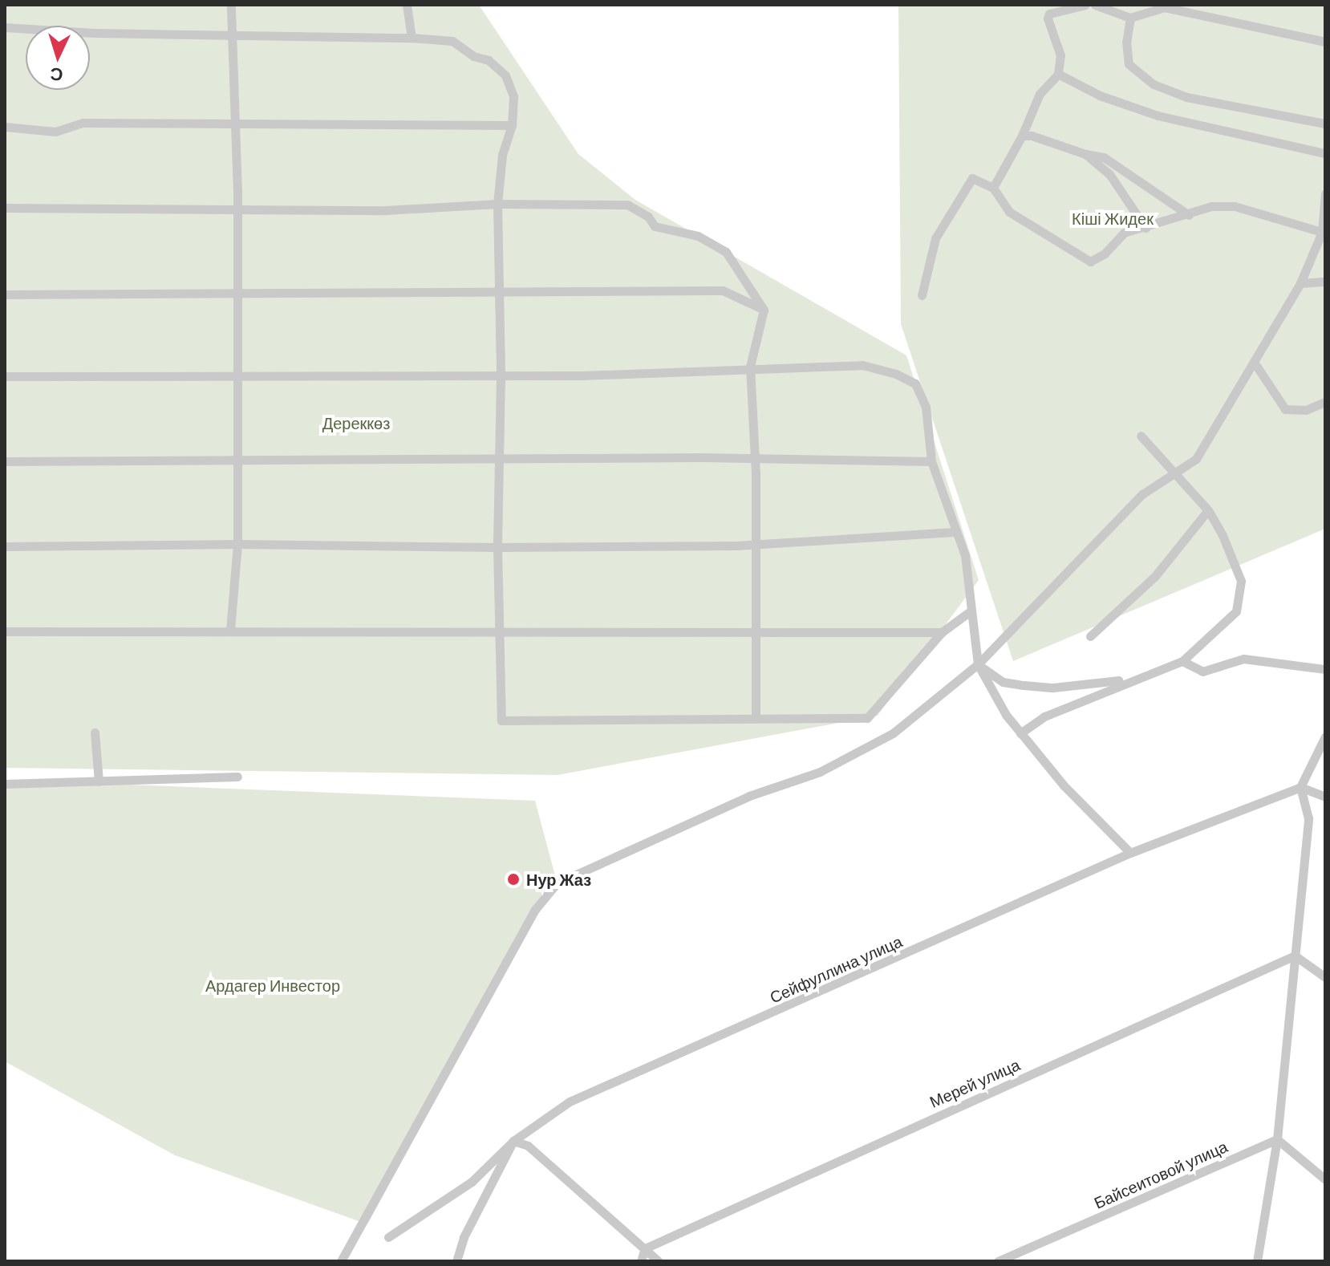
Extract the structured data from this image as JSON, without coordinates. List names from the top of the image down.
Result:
{
  "streets": {
    "street": ["Сейфуллина улица", "Мерей улица", "Байсеитовой улица"]
  },
  "parks": ["Кіші Жидек", "Дереккөз", "Ардагер Инвестор"],
  "places": ["Нур Жаз"],
  "north": "bottom"
}
